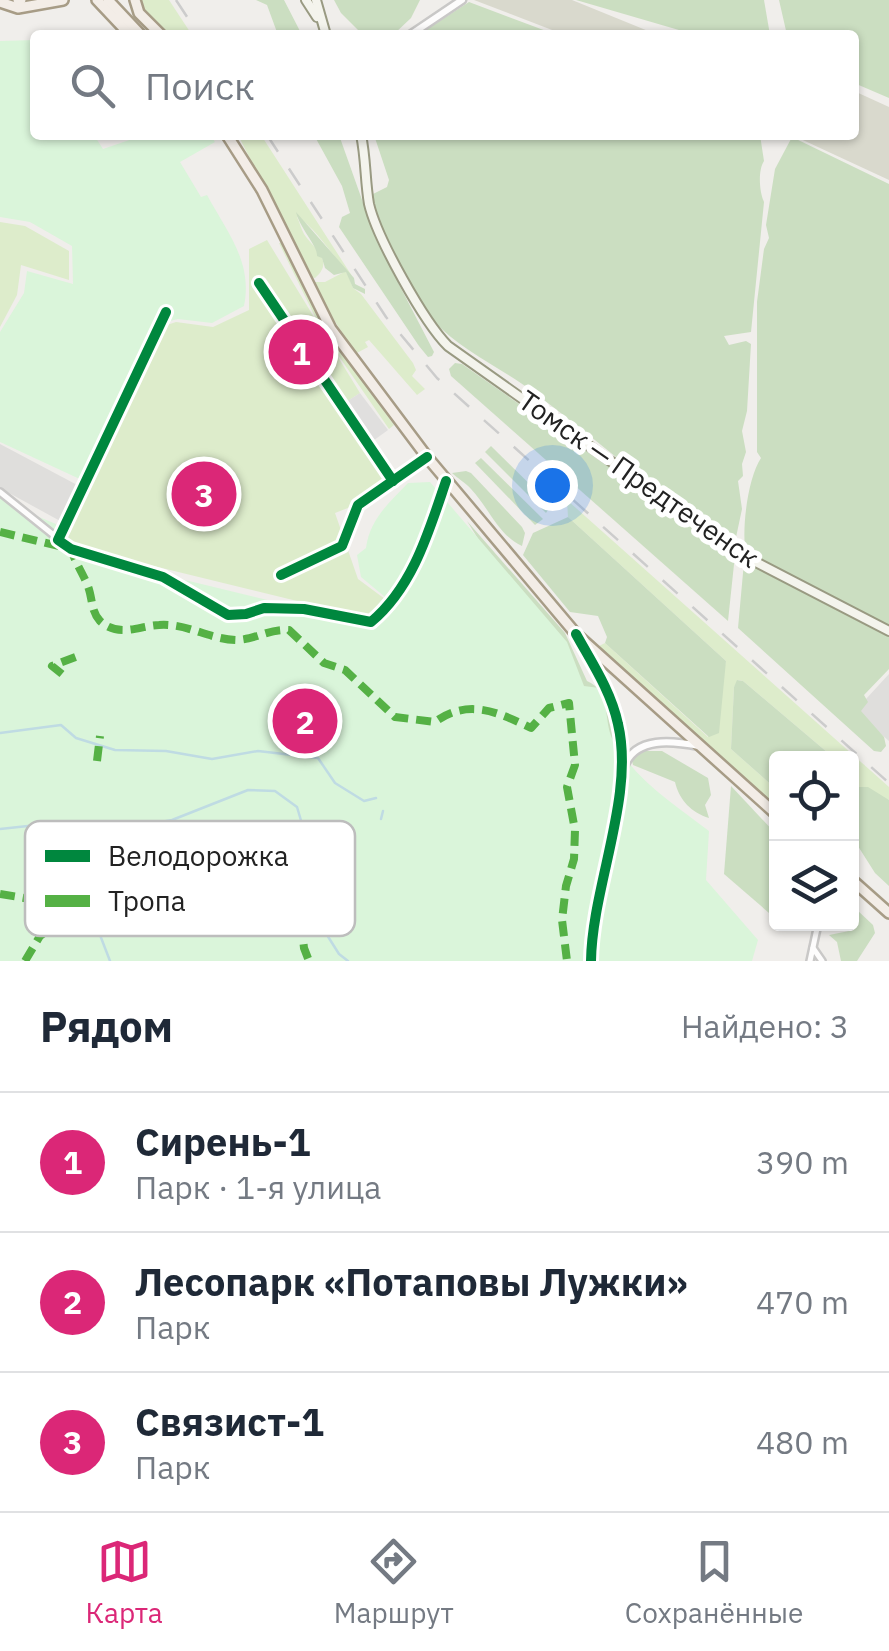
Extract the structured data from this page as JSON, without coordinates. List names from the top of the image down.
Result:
{
  "streets": {
    "main road": ["Томск — Предтеченск"]
  },
  "legend": ["Велодорожка", "Тропа"],
  "page": {
    "search": "Поиск",
    "pins": ["1", "3", "2"],
    "heading": ["Рядом", "Найдено: 3"],
    "list": [
      {
        "mark": "1",
        "name": "Сирень-1",
        "note": "Парк · 1-я улица",
        "value": "390 m"
      },
      {
        "mark": "2",
        "name": "Лесопарк «Потаповы Лужки»",
        "note": "Парк",
        "value": "470 m"
      },
      {
        "mark": "3",
        "name": "Связист-1",
        "note": "Парк",
        "value": "480 m"
      }
    ],
    "nav": ["Карта", "Маршрут", "Сохранённые"]
  }
}
